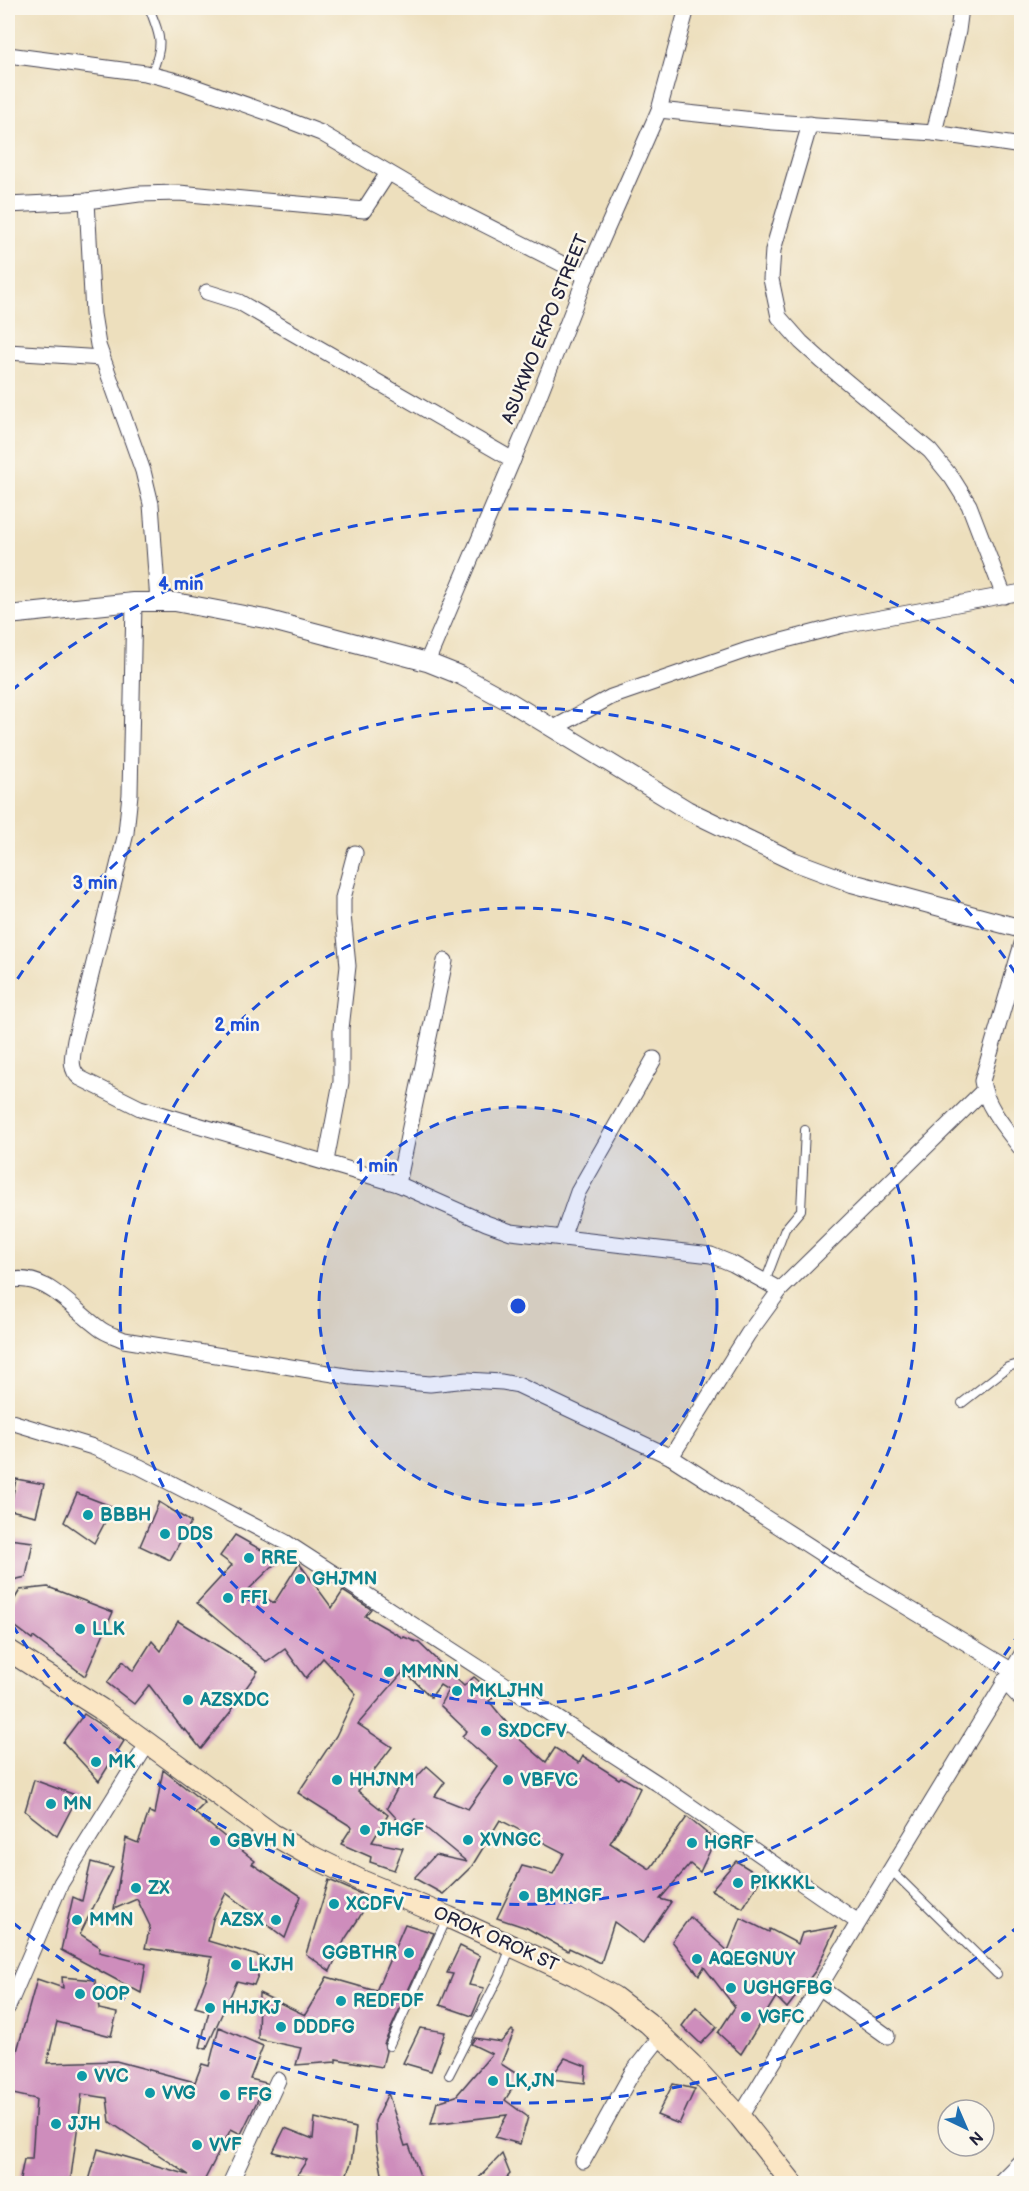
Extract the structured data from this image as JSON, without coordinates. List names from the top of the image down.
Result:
{
  "streets": {
    "main road": ["OROK OROK ST"],
    "street": ["ASUKWO EKPO STREET"]
  },
  "places": [
    "BBBH",
    "DDS",
    "RRE",
    "GHJMN",
    "FFI",
    "LLK",
    "MMNN",
    "MKLJHN",
    "AZSXDC",
    "SXDCFV",
    "MK",
    "HHJNM",
    "VBFVC",
    "MN",
    "JHGF",
    "XVNGC",
    "GBVH N",
    "HGRF",
    "PIKKKL",
    "ZX",
    "BMNGF",
    "XCDFV",
    "MMN",
    "AZSX",
    "GGBTHR",
    "AQEGNUY",
    "LKJH",
    "UGHGFBG",
    "OOP",
    "REDFDF",
    "HHJKJ",
    "VGFC",
    "DDDFG",
    "VVC",
    "LK,JN",
    "VVG",
    "FFG",
    "JJH",
    "VVF"
  ],
  "north": "bottom right",
  "rings": [
    "4 min",
    "3 min",
    "2 min",
    "1 min"
  ]
}
